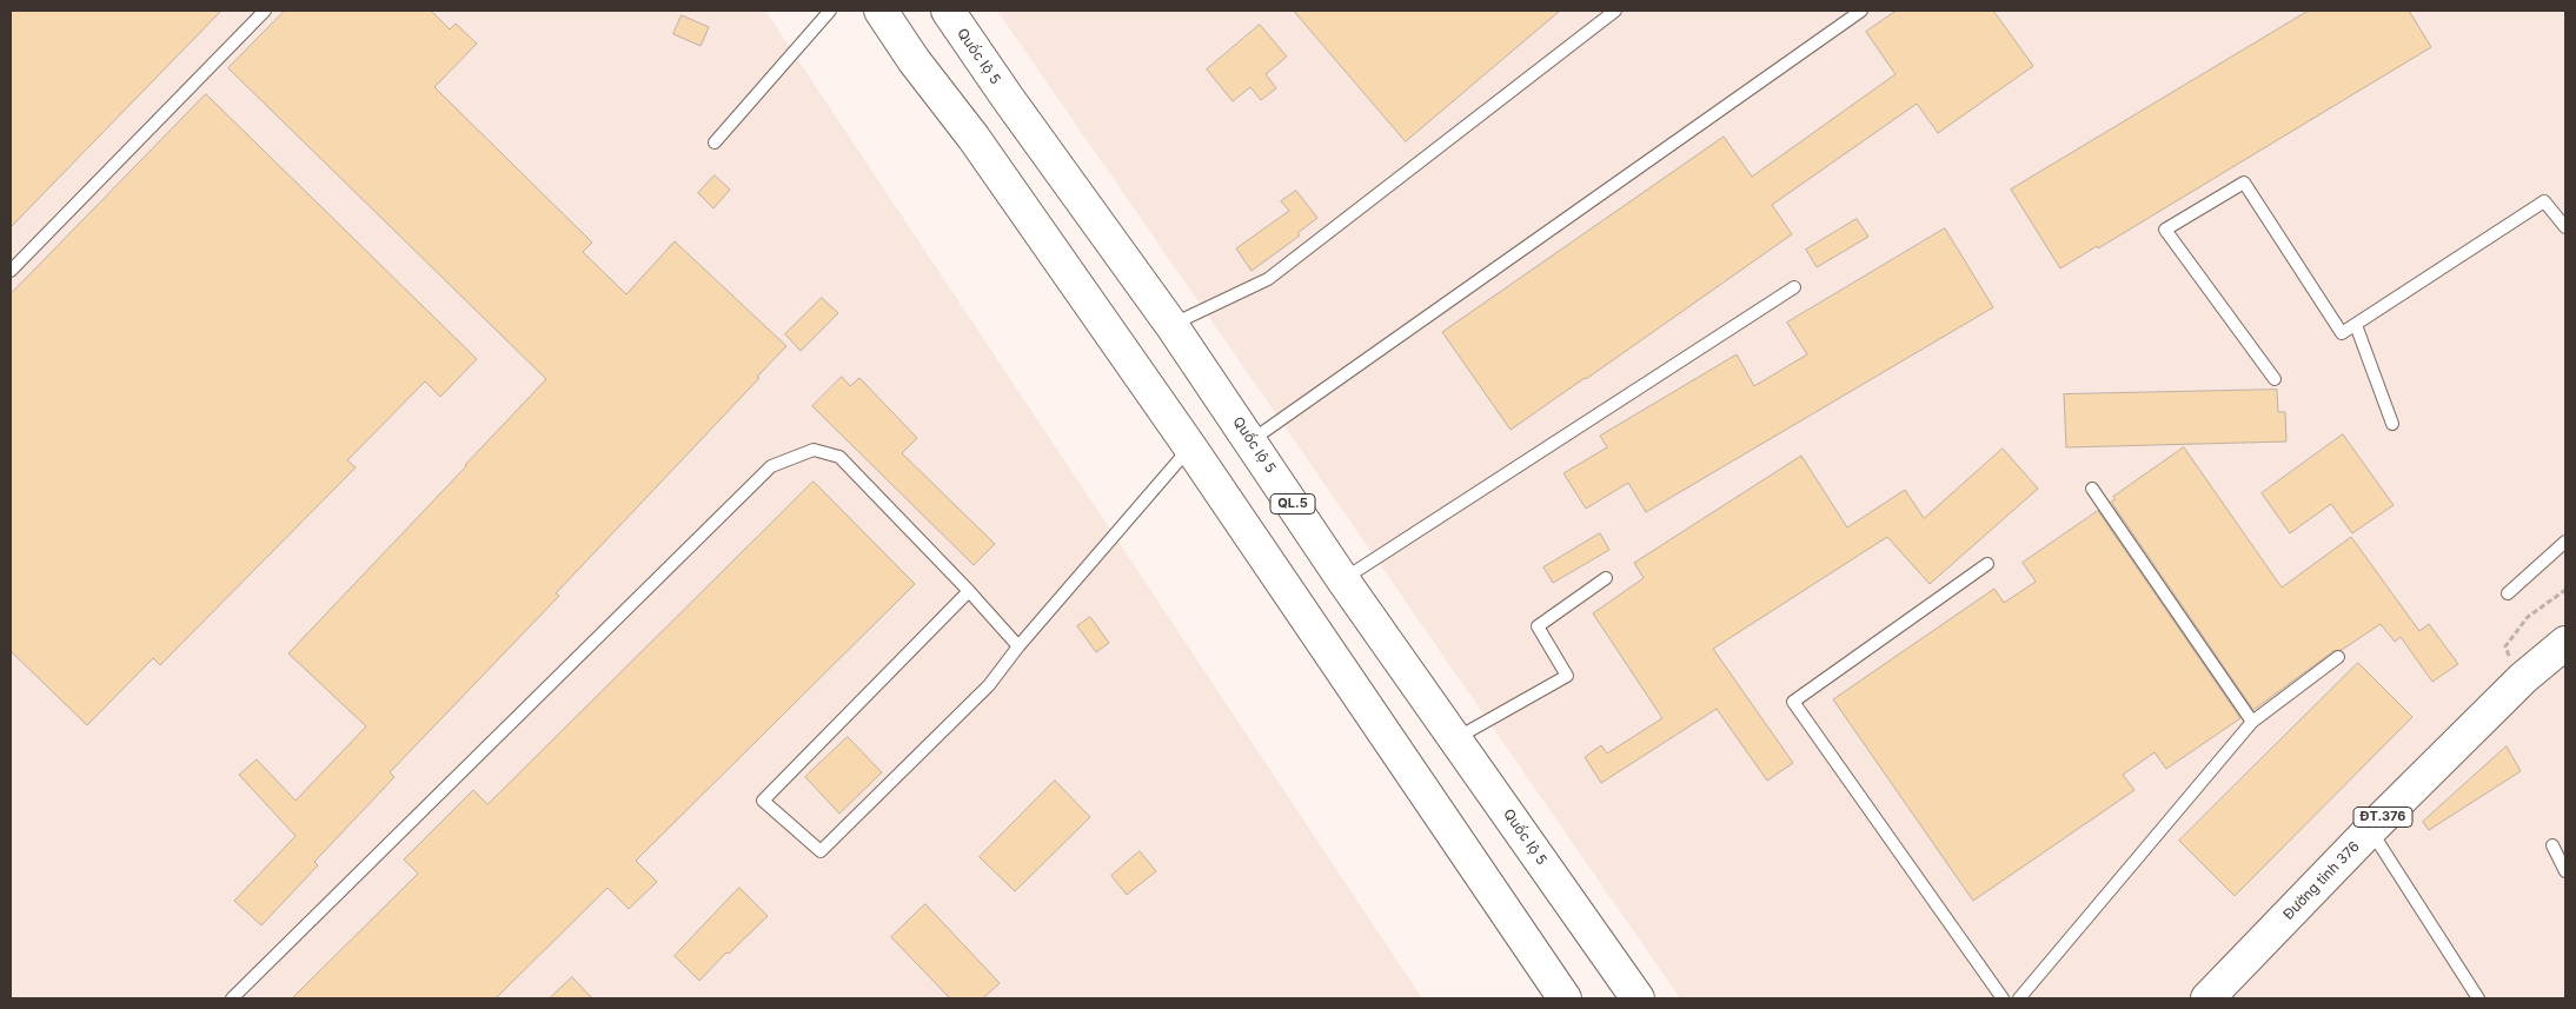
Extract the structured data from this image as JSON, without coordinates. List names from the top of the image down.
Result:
{
  "streets": {
    "main road": [
      "Quốc lộ 5",
      "QL.5",
      "ĐT.376",
      "Đường tỉnh 376"
    ]
  }
}
